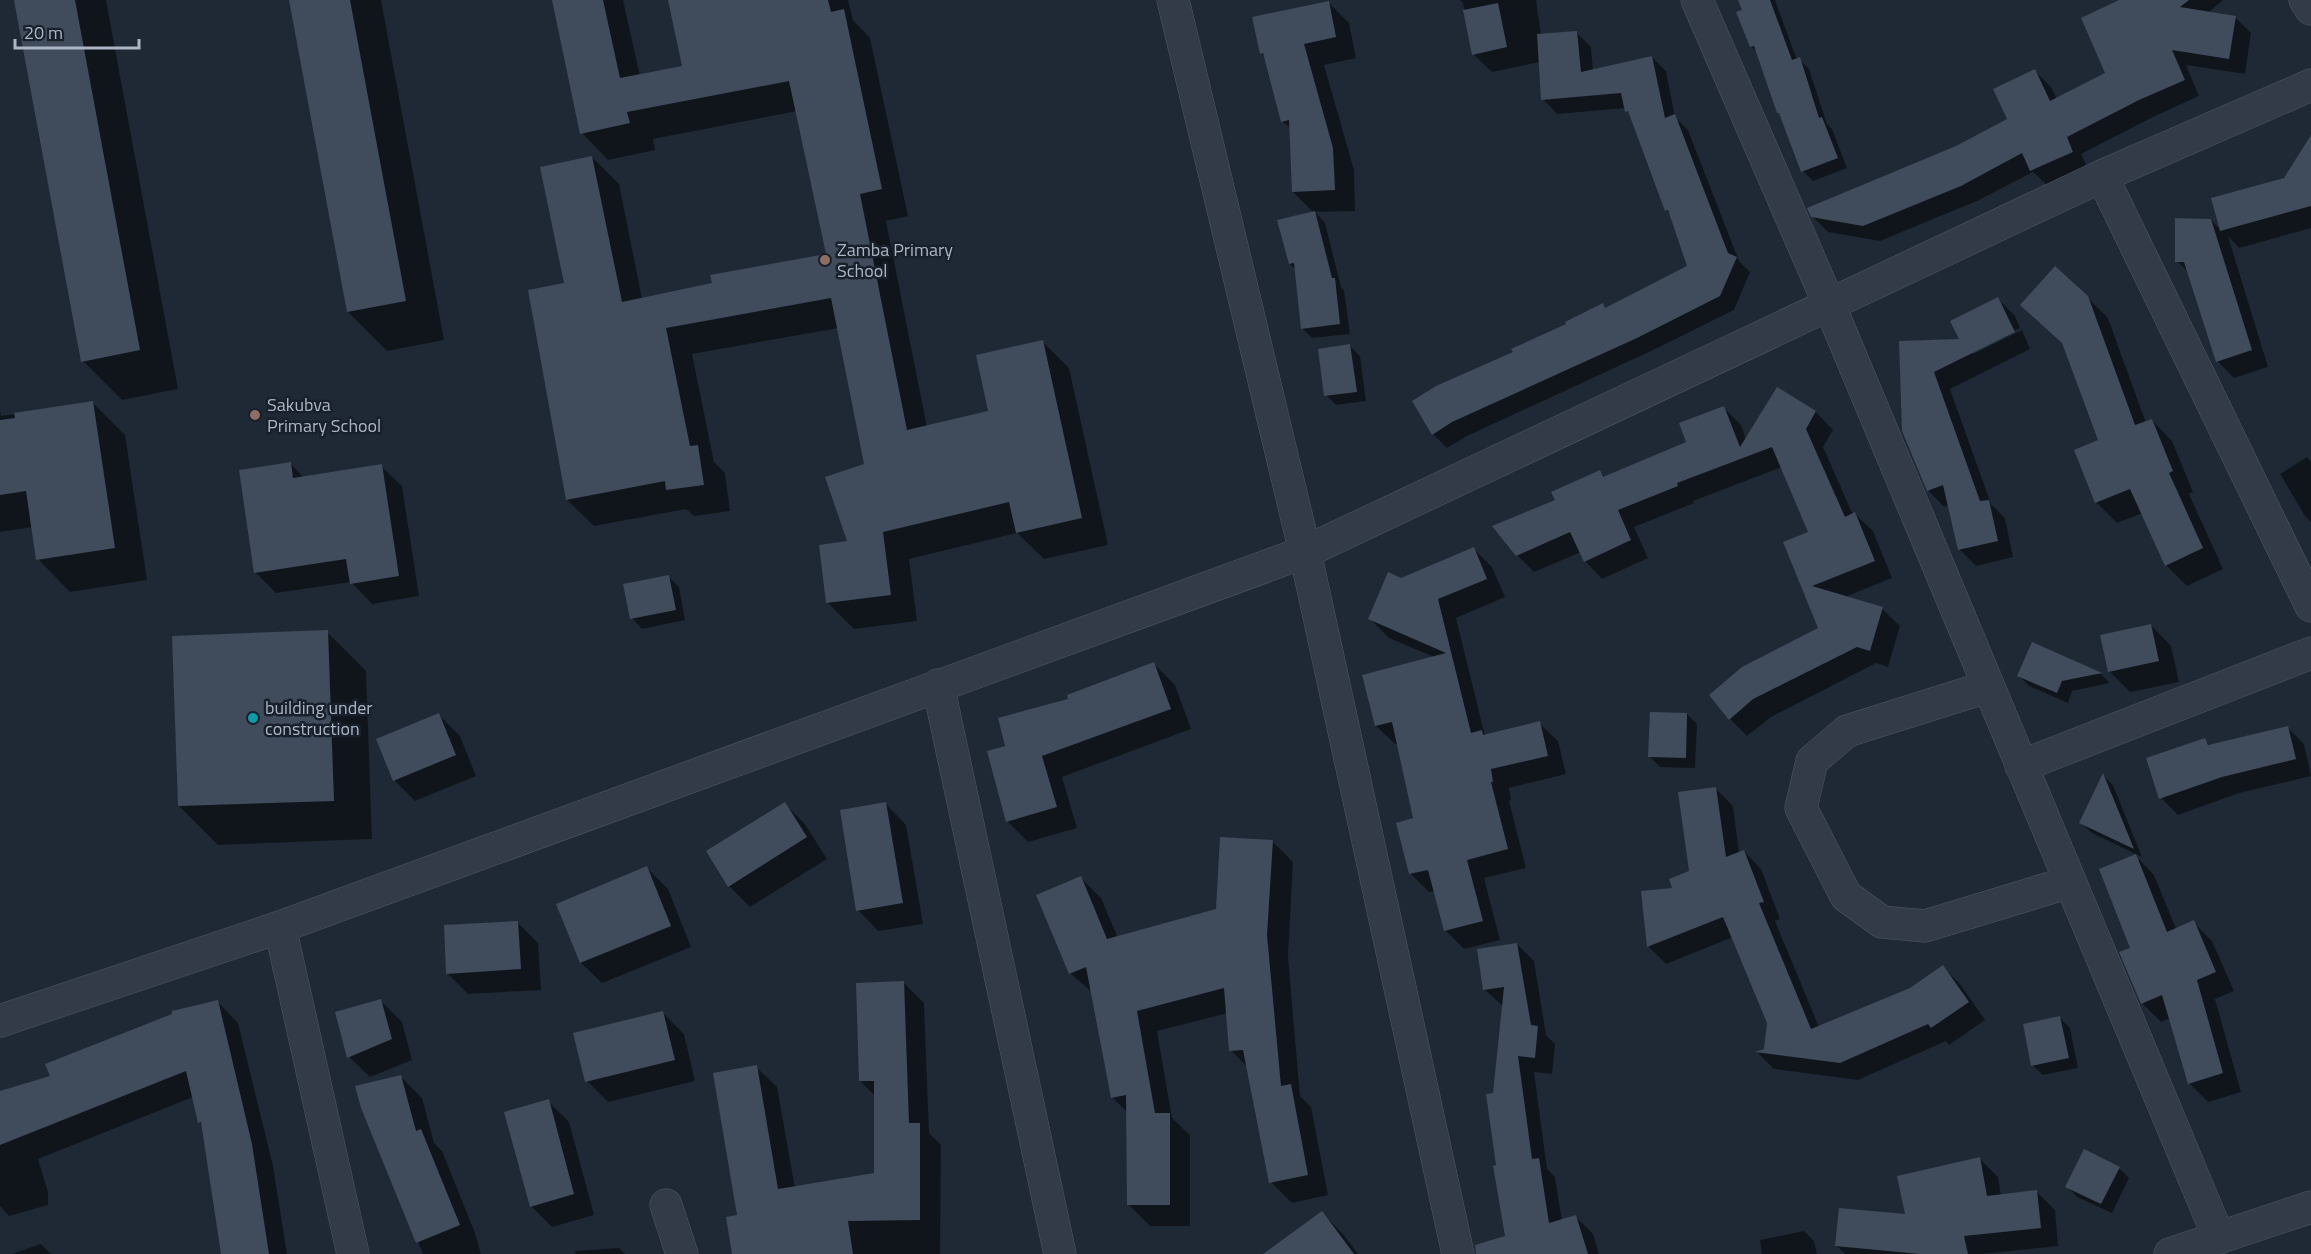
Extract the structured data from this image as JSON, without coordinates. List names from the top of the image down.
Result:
{
  "places": ["Zamba Primary School", "Sakubva Primary School", "building under construction"],
  "scale_bar": "20 m"
}
